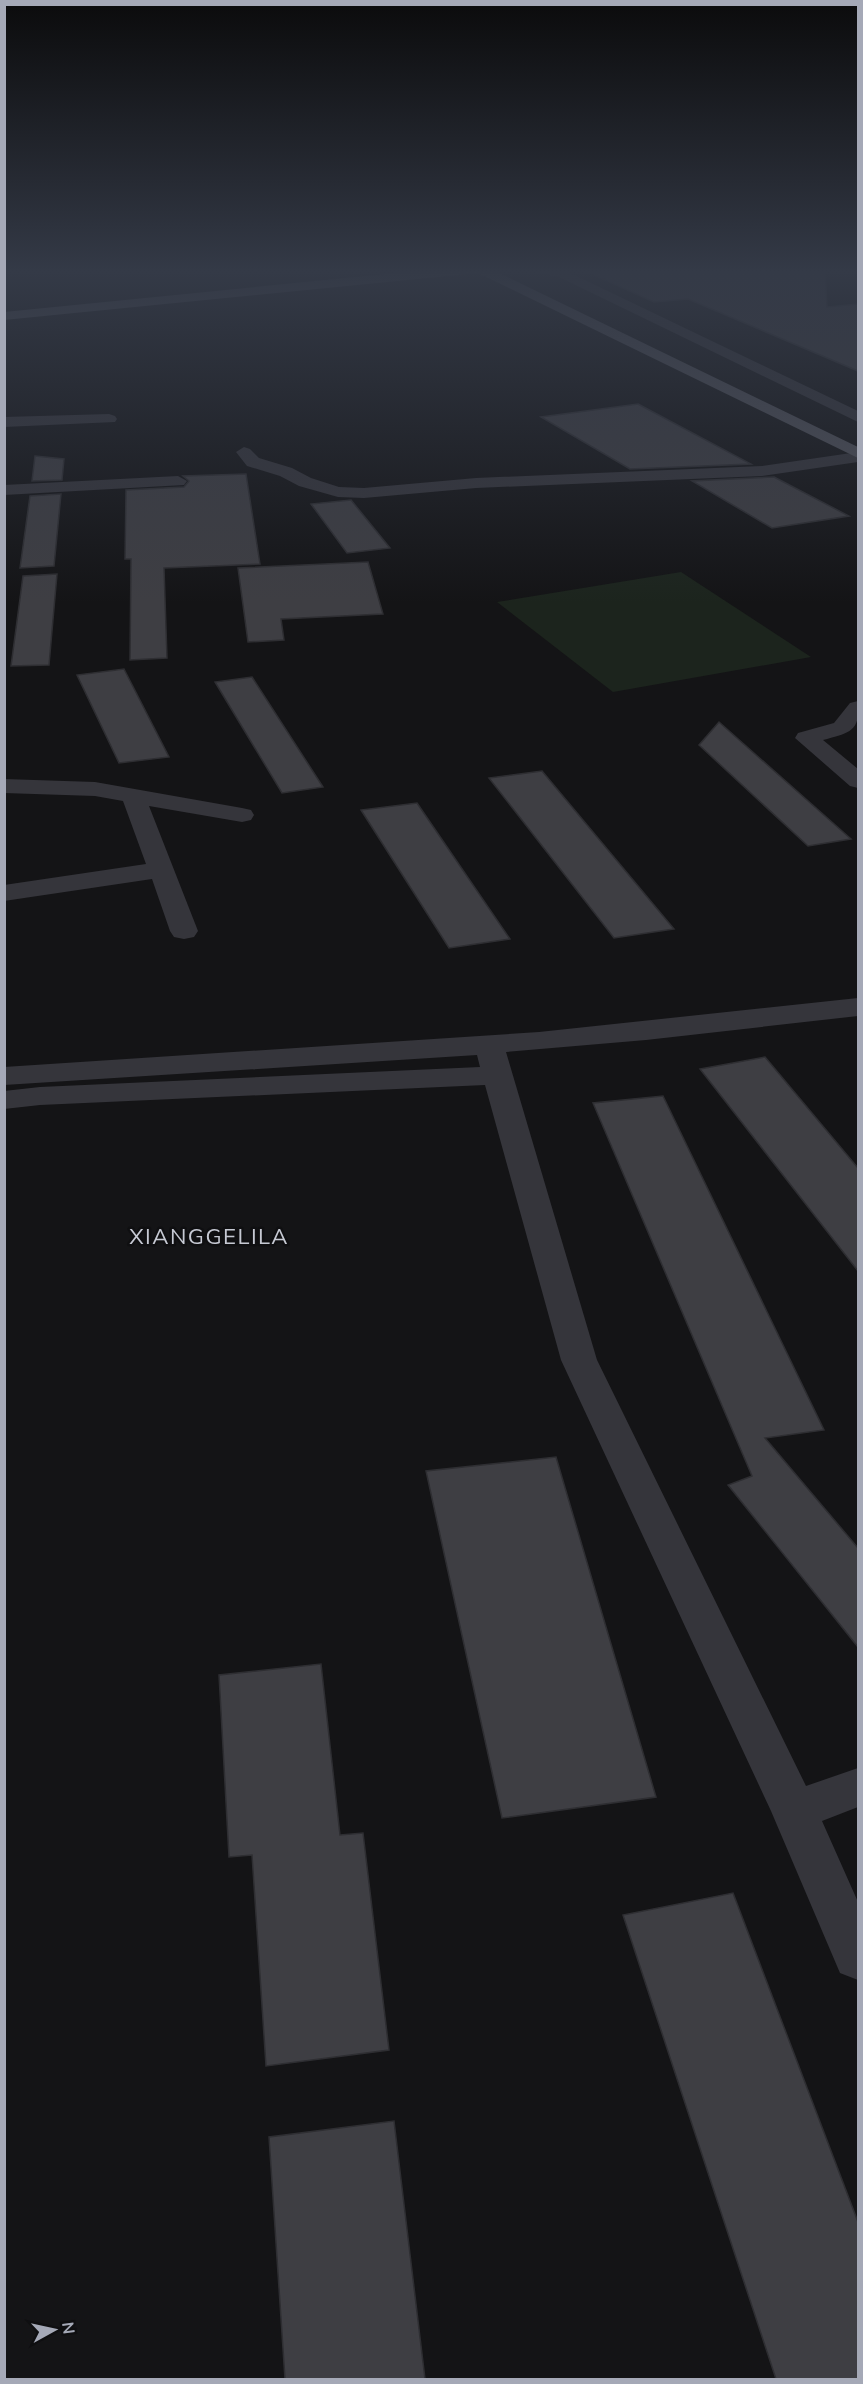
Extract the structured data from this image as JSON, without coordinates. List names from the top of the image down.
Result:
{
  "districts": ["XIANGGELILA"],
  "north": "right"
}
